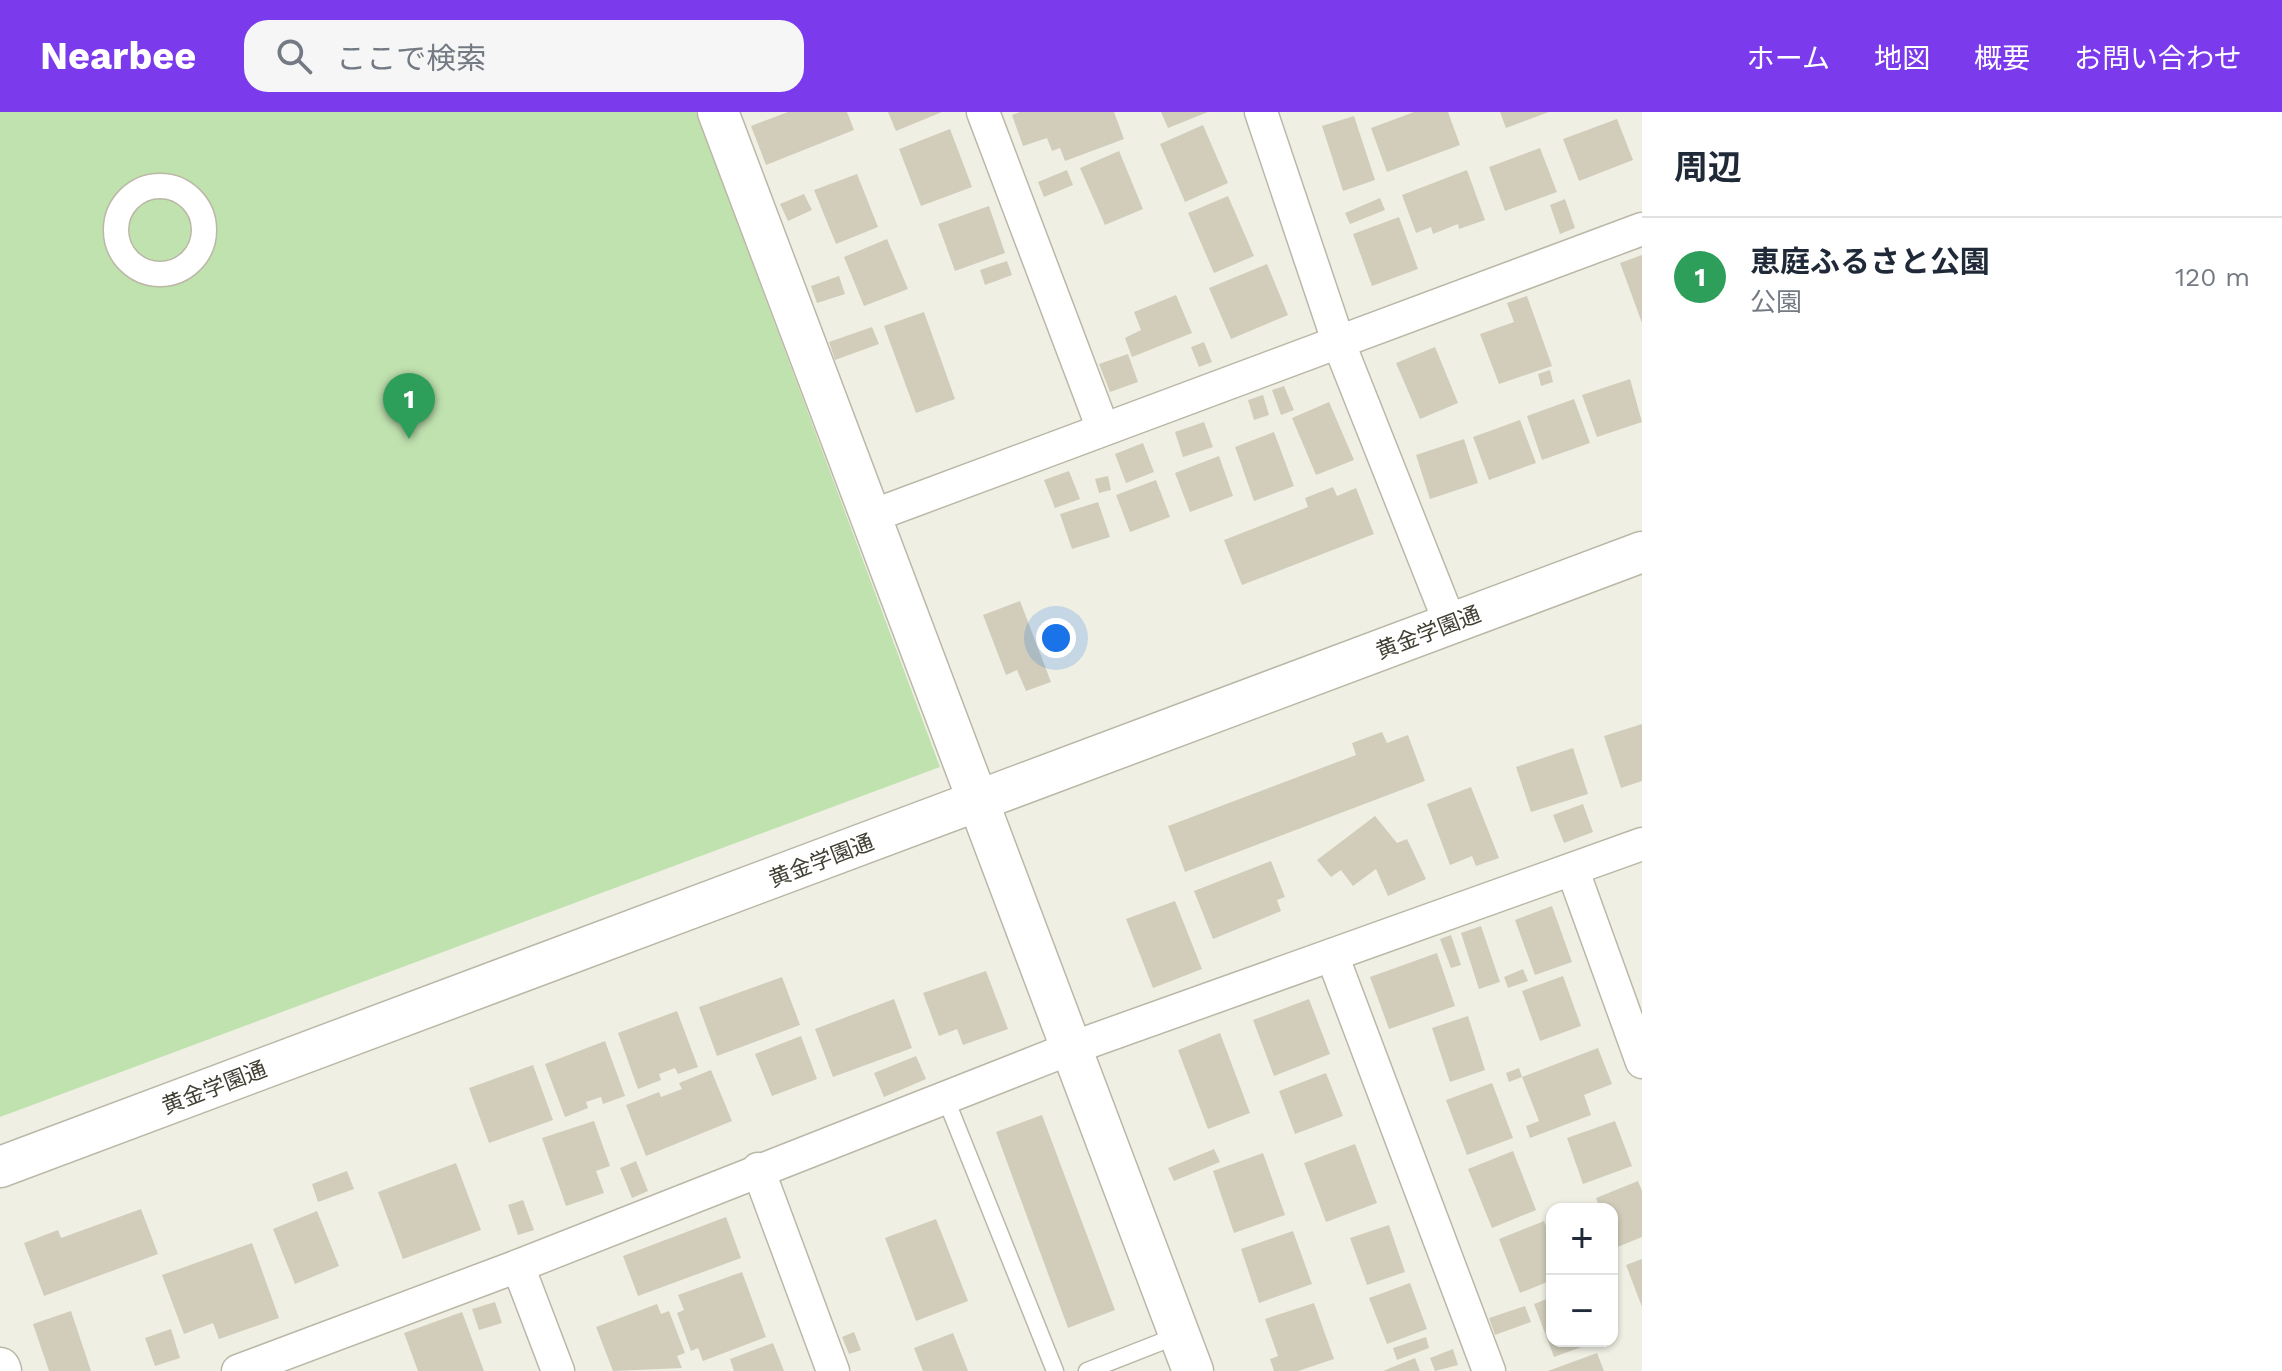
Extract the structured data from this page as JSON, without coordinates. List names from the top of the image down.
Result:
{
  "streets": {
    "street": ["黄金学園通"]
  },
  "page": {
    "header": "Nearbee",
    "search": "ここで検索",
    "nav": [
      "ホーム",
      "地図",
      "概要",
      "お問い合わせ"
    ],
    "heading": "周辺",
    "list": [
      {
        "mark": "1",
        "name": "恵庭ふるさと公園",
        "note": "公園",
        "value": "120 m"
      }
    ],
    "pins": "1",
    "map_buttons": ["+", "−"]
  }
}
